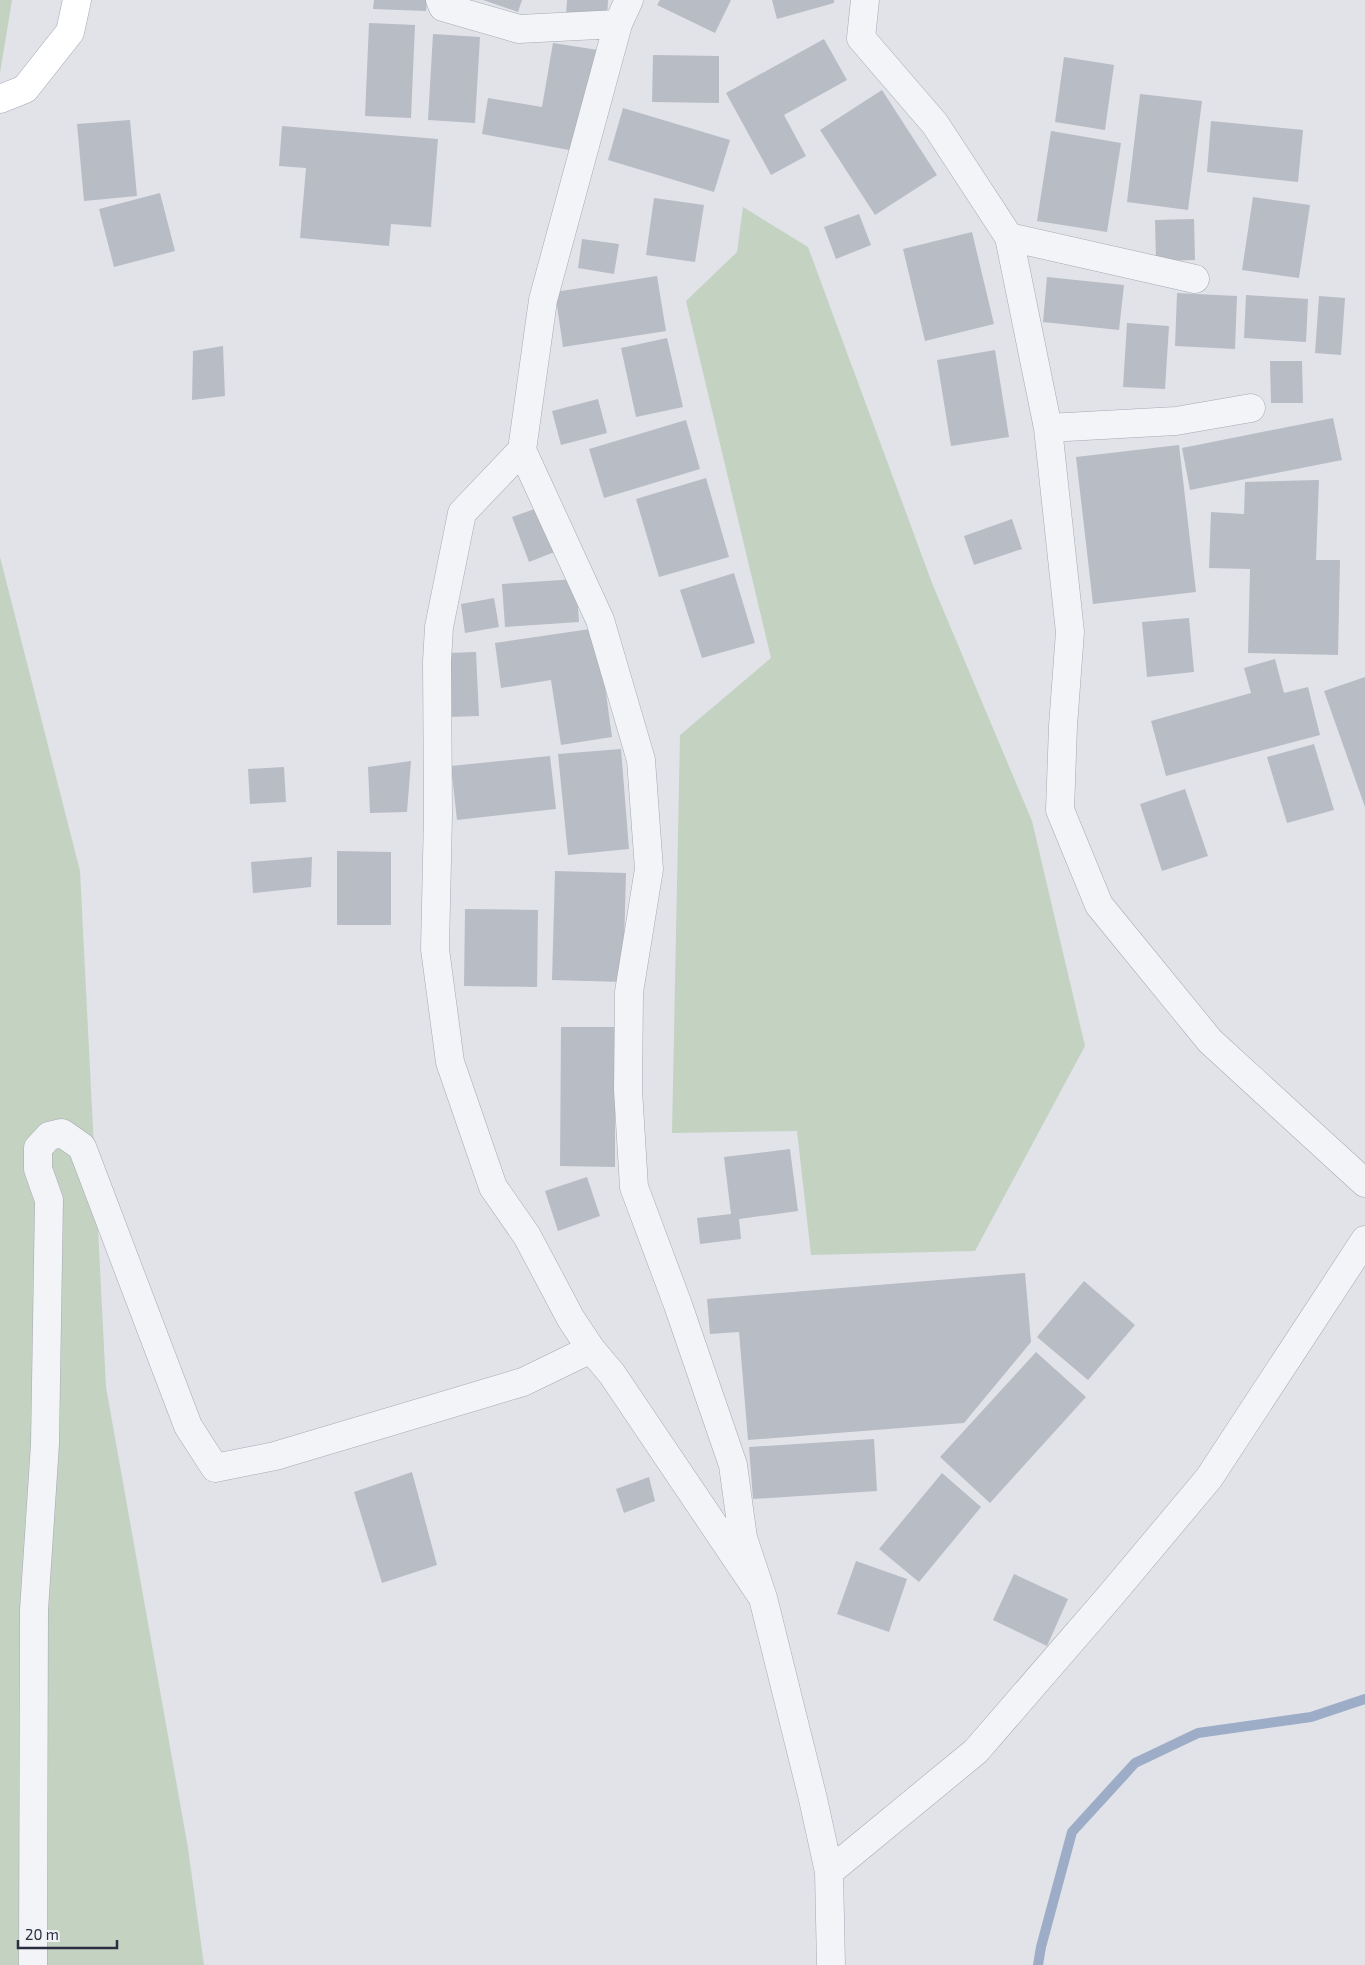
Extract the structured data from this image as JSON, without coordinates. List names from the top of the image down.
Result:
{
  "scale_bar": "20 m"
}
